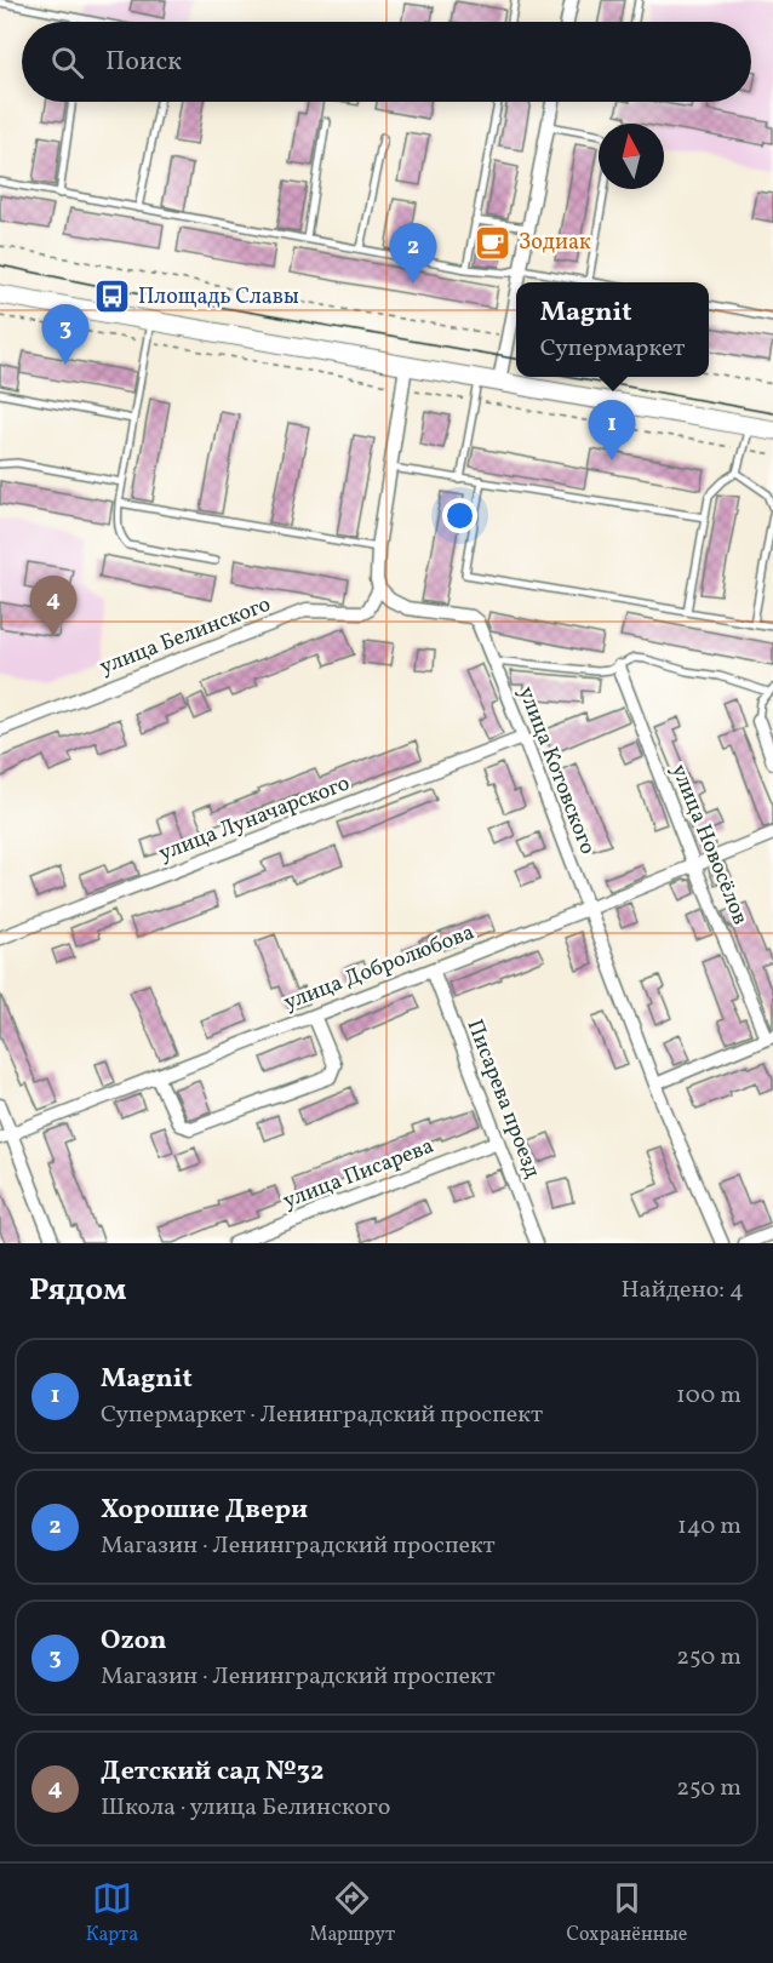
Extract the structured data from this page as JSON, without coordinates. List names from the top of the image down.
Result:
{
  "streets": {
    "street": [
      "улица Белинского",
      "улица Котовского",
      "улица Луначарского",
      "улица Новосёлов",
      "улица Добролюбова",
      "Писарева проезд",
      "улица Писарева"
    ]
  },
  "crossings": [
    ["улица Белинского", "улица Котовского"],
    ["улица Котовского", "улица Луначарского"],
    ["улица Котовского", "улица Добролюбова"],
    ["улица Новосёлов", "улица Добролюбова"],
    ["улица Добролюбова", "Писарева проезд"],
    ["Писарева проезд", "улица Писарева"]
  ],
  "places": {
    "cafe": ["Зодиак"],
    "bus stop": ["Площадь Славы"]
  },
  "north": "top",
  "page": {
    "search": "Поиск",
    "pins": [
      "2",
      "3",
      "1",
      "4"
    ],
    "popup": ["Magnit", "Супермаркет"],
    "heading": ["Рядом", "Найдено: 4"],
    "list": [
      {
        "mark": "1",
        "name": "Magnit",
        "note": "Супермаркет · Ленинградский проспект",
        "value": "100 m"
      },
      {
        "mark": "2",
        "name": "Хорошие Двери",
        "note": "Магазин · Ленинградский проспект",
        "value": "140 m"
      },
      {
        "mark": "3",
        "name": "Ozon",
        "note": "Магазин · Ленинградский проспект",
        "value": "250 m"
      },
      {
        "mark": "4",
        "name": "Детский сад №32",
        "note": "Школа · улица Белинского",
        "value": "250 m"
      }
    ],
    "nav": ["Карта", "Маршрут", "Сохранённые"]
  }
}
